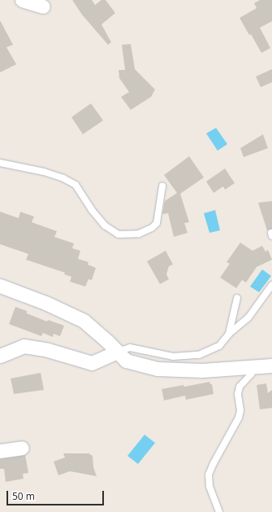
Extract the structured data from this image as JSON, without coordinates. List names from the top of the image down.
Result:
{
  "scale_bar": "50 m"
}
